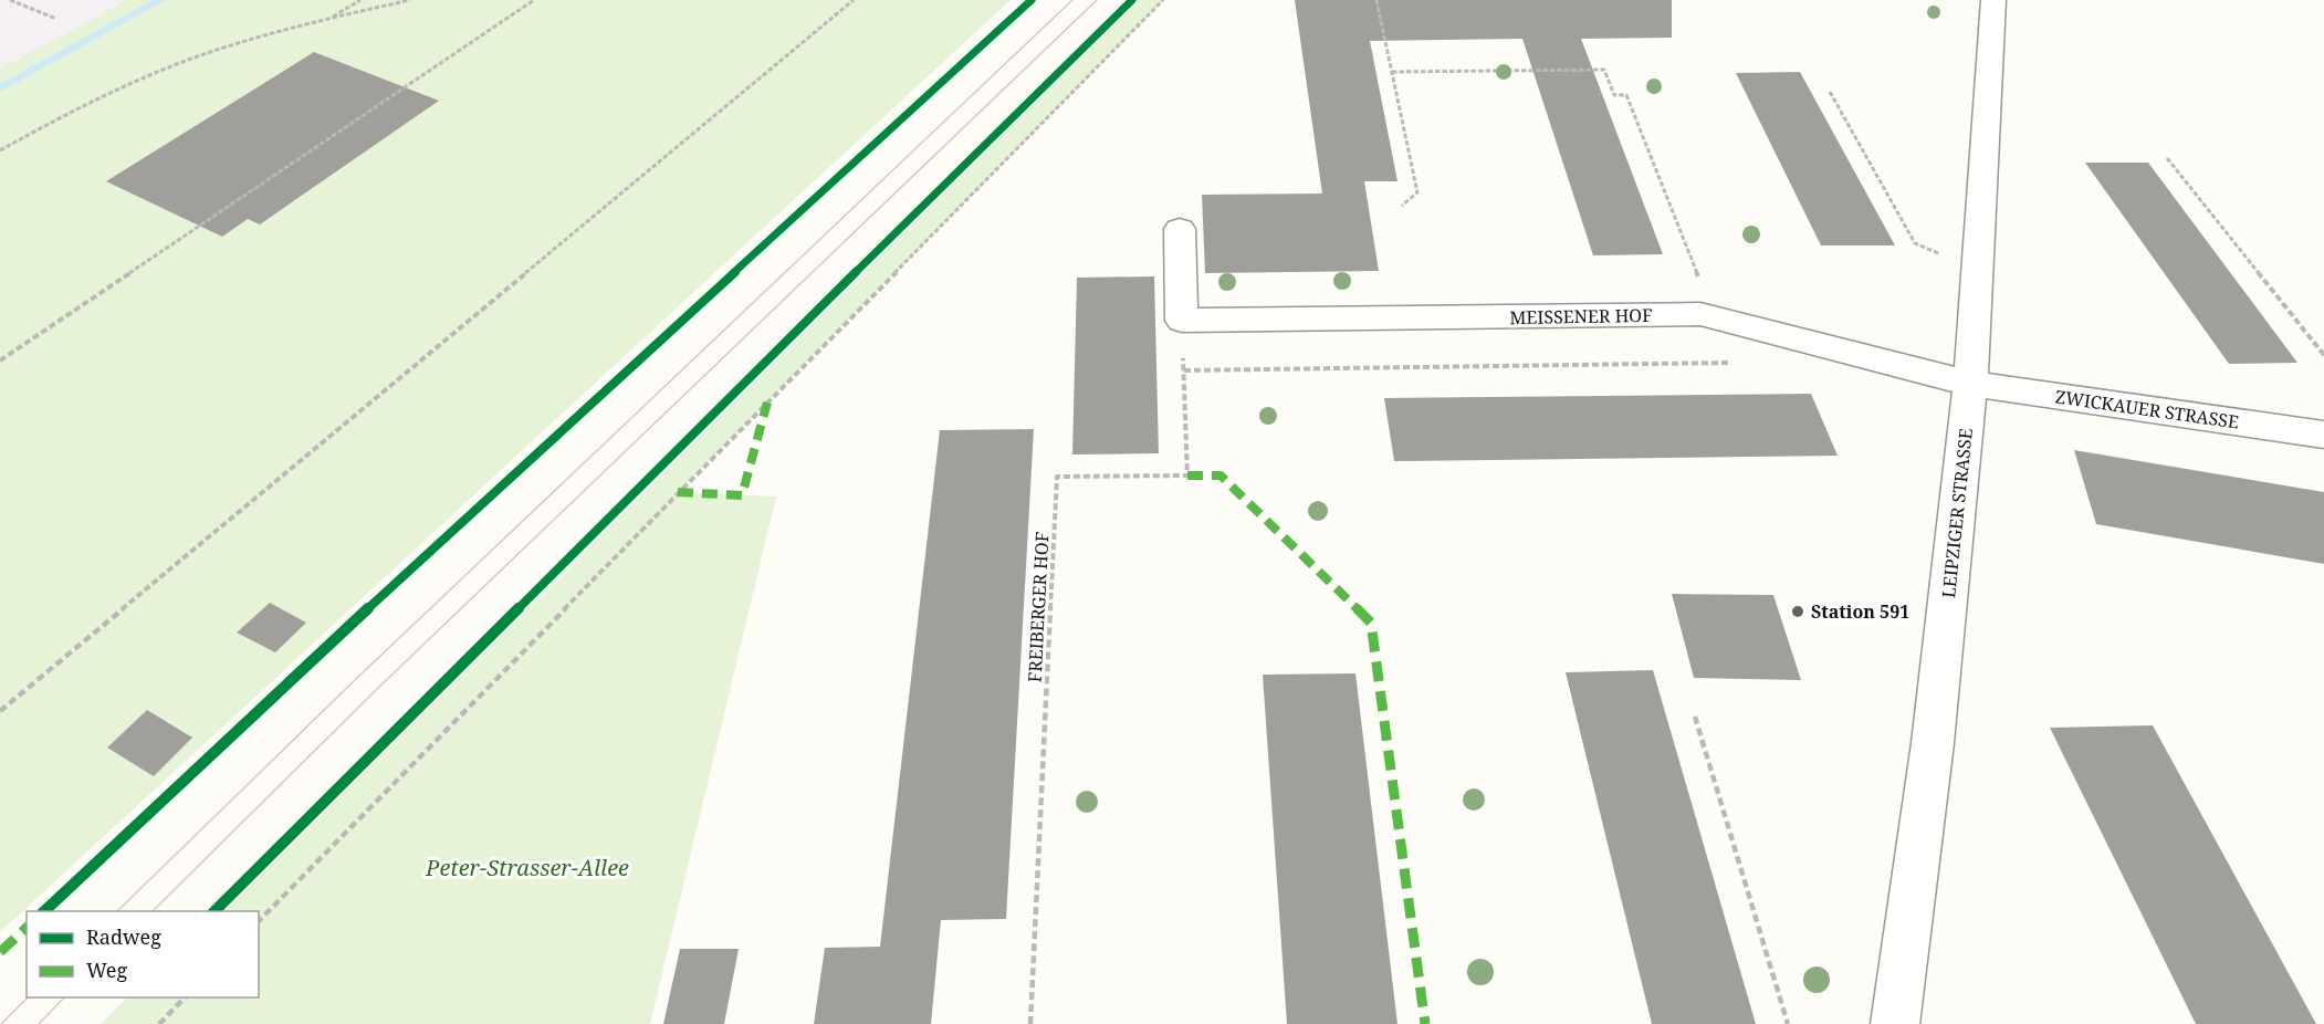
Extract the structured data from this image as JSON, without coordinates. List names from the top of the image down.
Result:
{
  "streets": {
    "street": ["MEISSENER HOF", "ZWICKAUER STRASSE", "LEIPZIGER STRASSE"],
    "path": ["FREIBERGER HOF"]
  },
  "crossings": [
    ["MEISSENER HOF", "ZWICKAUER STRASSE"],
    ["MEISSENER HOF", "LEIPZIGER STRASSE"],
    ["MEISSENER HOF", "FREIBERGER HOF"],
    ["ZWICKAUER STRASSE", "LEIPZIGER STRASSE"]
  ],
  "parks": ["Peter-Strasser-Allee"],
  "places": ["Station 591"],
  "legend": ["Radweg", "Weg"]
}
